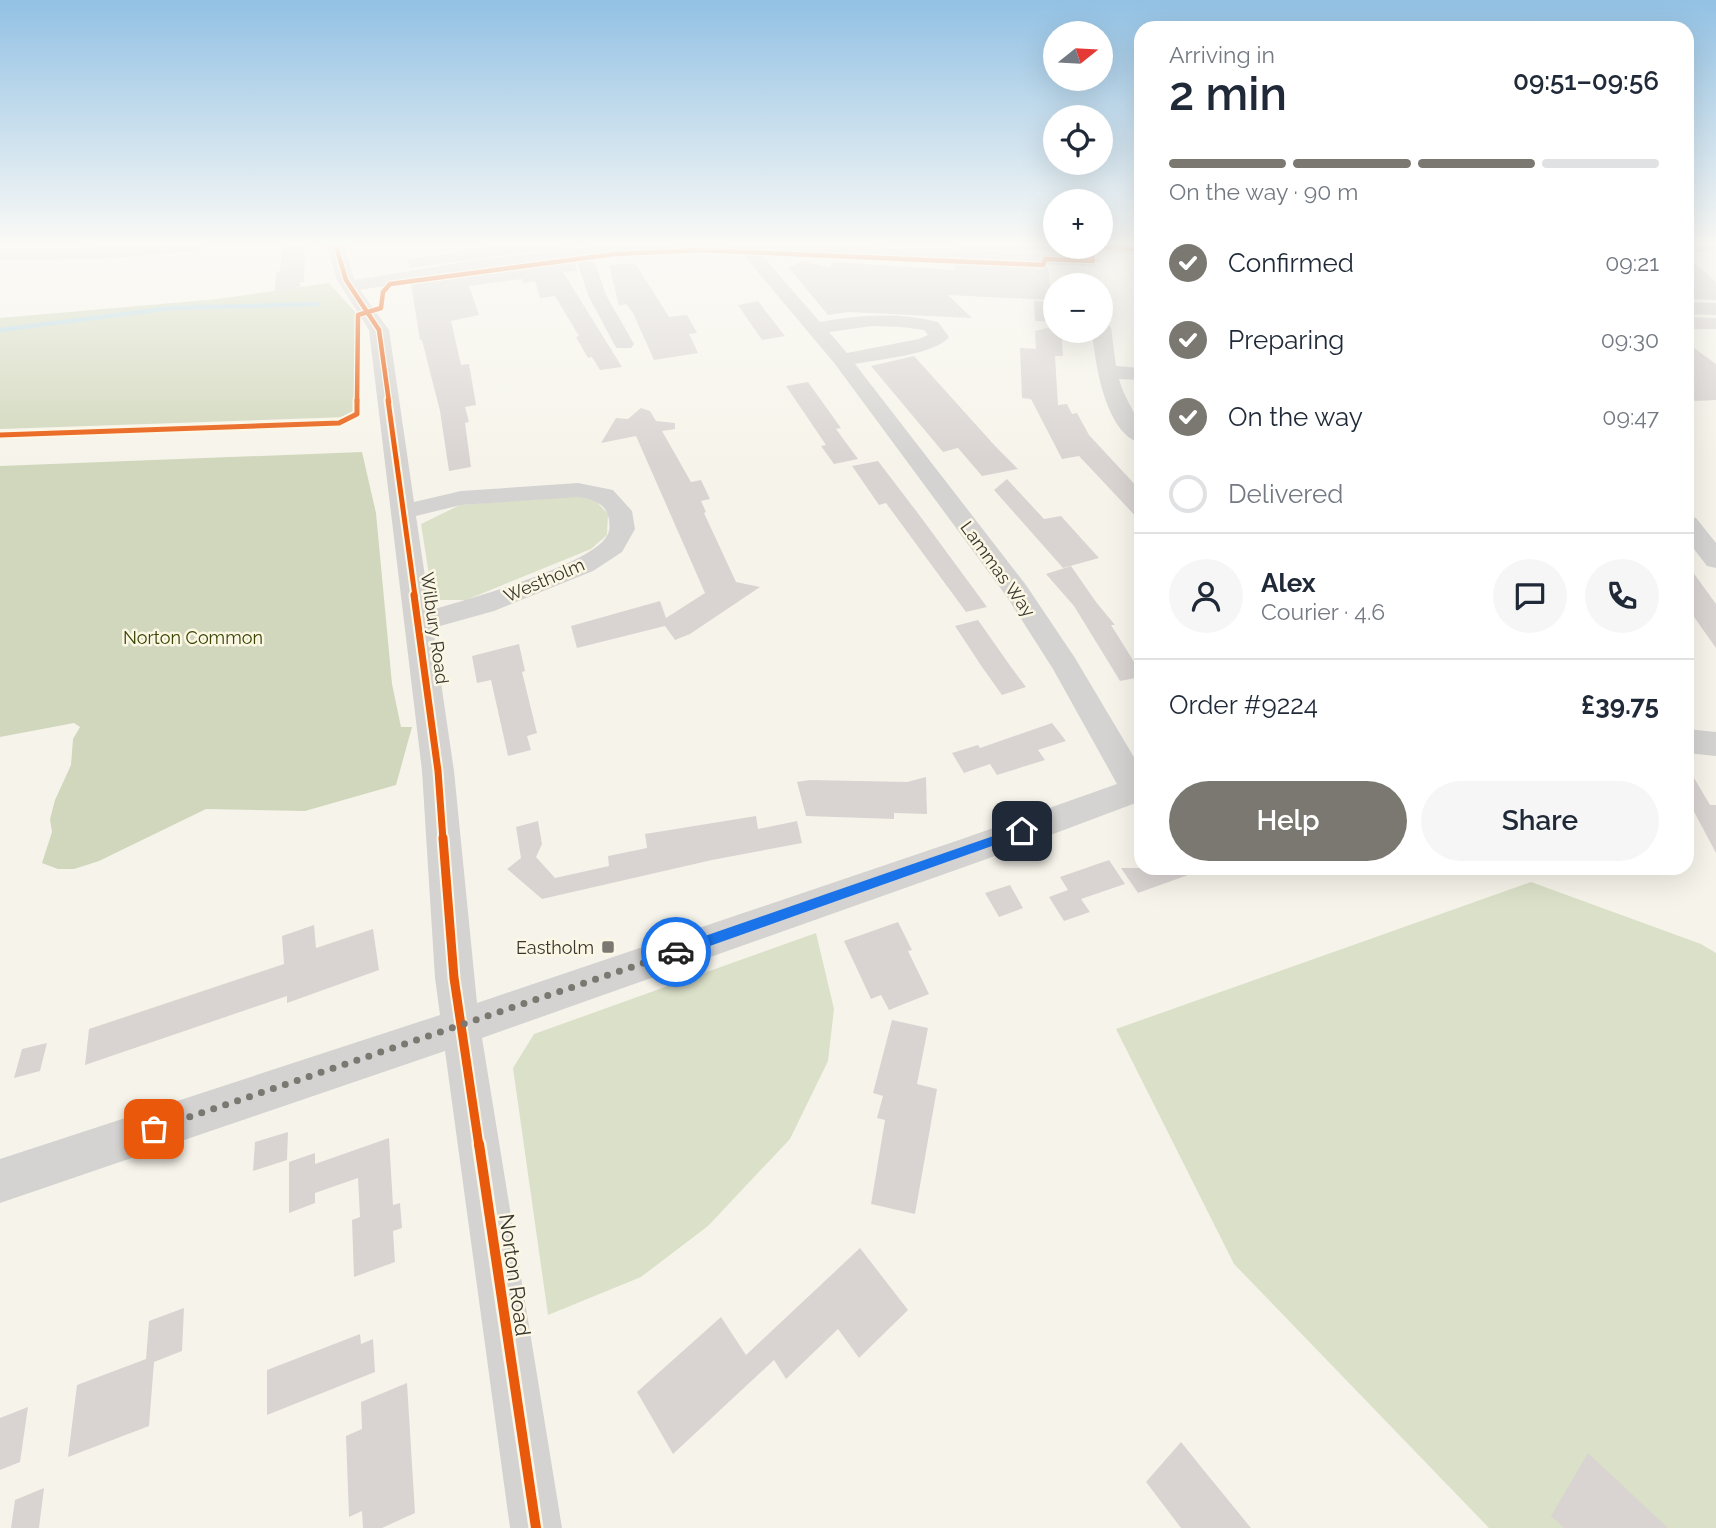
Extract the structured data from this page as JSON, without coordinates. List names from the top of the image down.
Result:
{
  "streets": {
    "street": [
      "Lammas Way",
      "Westholm",
      "Wilbury Road",
      "Norton Road"
    ]
  },
  "crossings": [
    ["Westholm", "Wilbury Road"],
    ["Wilbury Road", "Norton Road"]
  ],
  "parks": ["Norton Common"],
  "places": {
    "transit": ["Eastholm"]
  },
  "north": "right",
  "page": {
    "map_buttons": ["+", "−"],
    "heading": ["2 min", "Arriving in", "09:51–09:56"],
    "panel": [
      "Alex",
      "Courier · 4.6",
      "Order #9224",
      "£39.75"
    ],
    "bar": "On the way · 90 m",
    "list": [
      ["Confirmed", "09:21"],
      ["Preparing", "09:30"],
      ["On the way", "09:47"],
      "Delivered"
    ],
    "buttons": ["Help", "Share"]
  }
}
